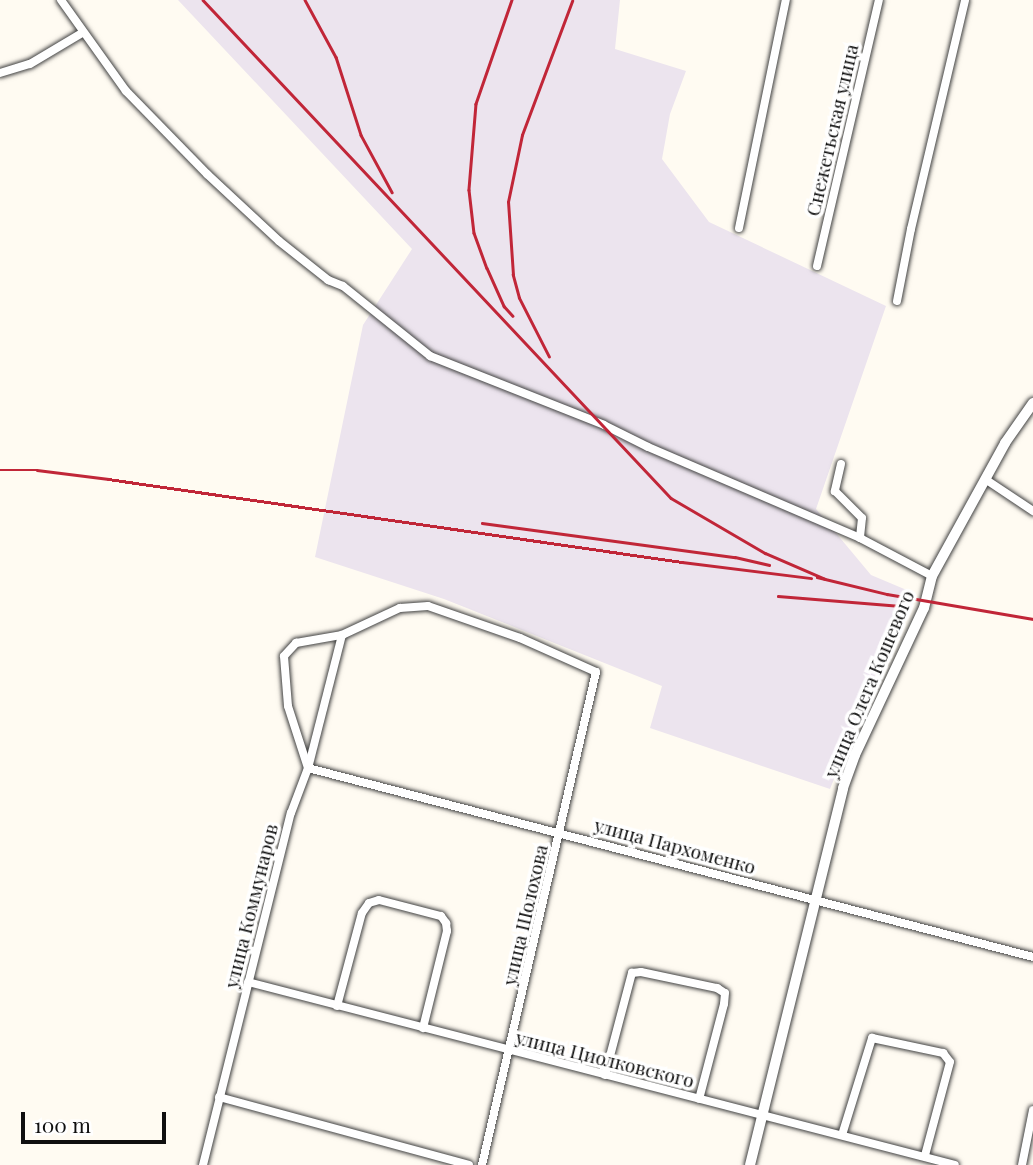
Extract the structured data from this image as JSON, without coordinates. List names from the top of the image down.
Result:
{
  "streets": {
    "street": [
      "Снежетьская улица",
      "улица Олега Кошевого",
      "улица Пархоменко",
      "улица Коммунаров",
      "улица Шолохова",
      "улица Циолковского"
    ]
  },
  "crossings": [
    ["улица Олега Кошевого", "улица Пархоменко"],
    ["улица Олега Кошевого", "улица Циолковского"],
    ["улица Пархоменко", "улица Коммунаров"],
    ["улица Пархоменко", "улица Шолохова"],
    ["улица Коммунаров", "улица Шолохова"],
    ["улица Коммунаров", "улица Циолковского"],
    ["улица Шолохова", "улица Циолковского"]
  ],
  "scale_bar": "100 m"
}
